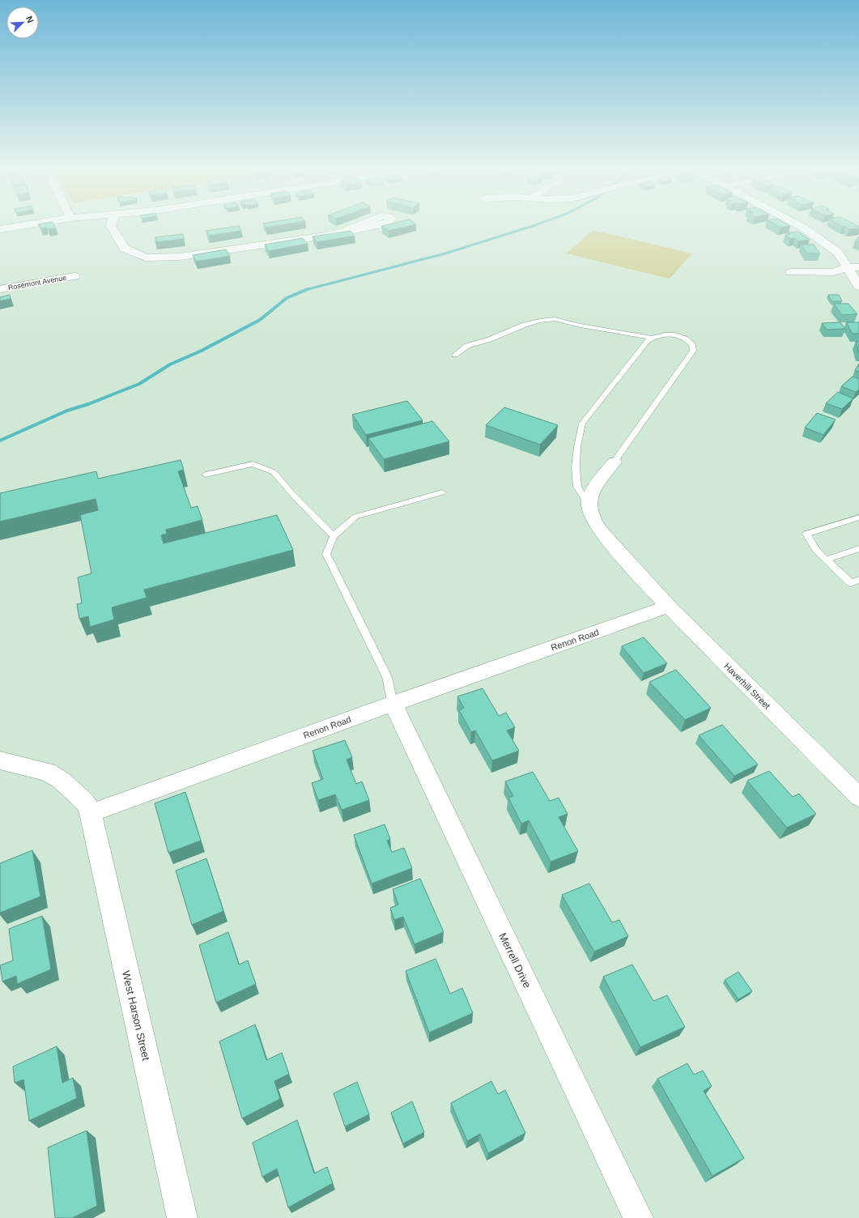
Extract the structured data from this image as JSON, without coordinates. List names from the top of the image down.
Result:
{
  "streets": {
    "street": [
      "Rosemont Avenue",
      "Renon Road",
      "Haverhill Street",
      "Merrell Drive",
      "West Harson Street"
    ]
  },
  "crossings": [
    ["Renon Road", "Haverhill Street"],
    ["Renon Road", "Merrell Drive"],
    ["Renon Road", "West Harson Street"]
  ],
  "north": "top right"
}
